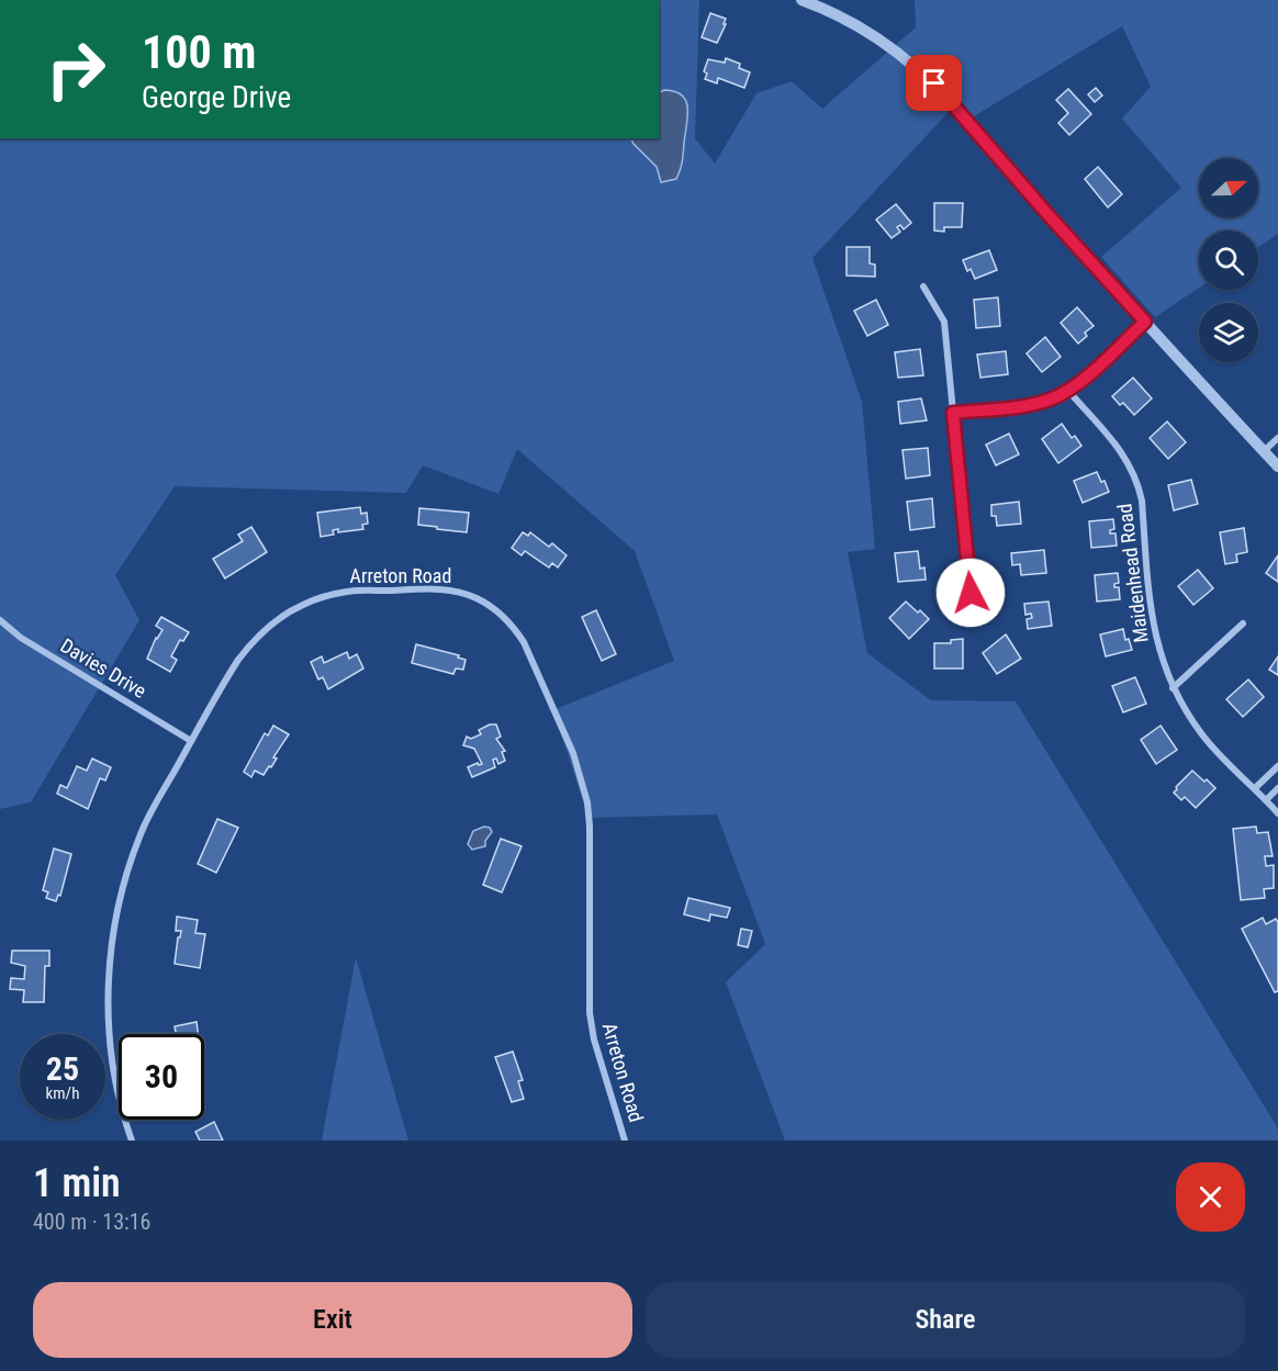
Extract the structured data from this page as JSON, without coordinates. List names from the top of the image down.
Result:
{
  "streets": {
    "street": ["Maidenhead Road", "Arreton Road", "Davies Drive"]
  },
  "crossings": [
    ["Arreton Road", "Davies Drive"]
  ],
  "north": "right",
  "page": {
    "turn": ["100 m", "George Drive"],
    "speed": "25 km/h",
    "limit": "30",
    "heading": ["1 min", "400 m · 13:16"],
    "buttons": ["Exit", "Share"]
  }
}
